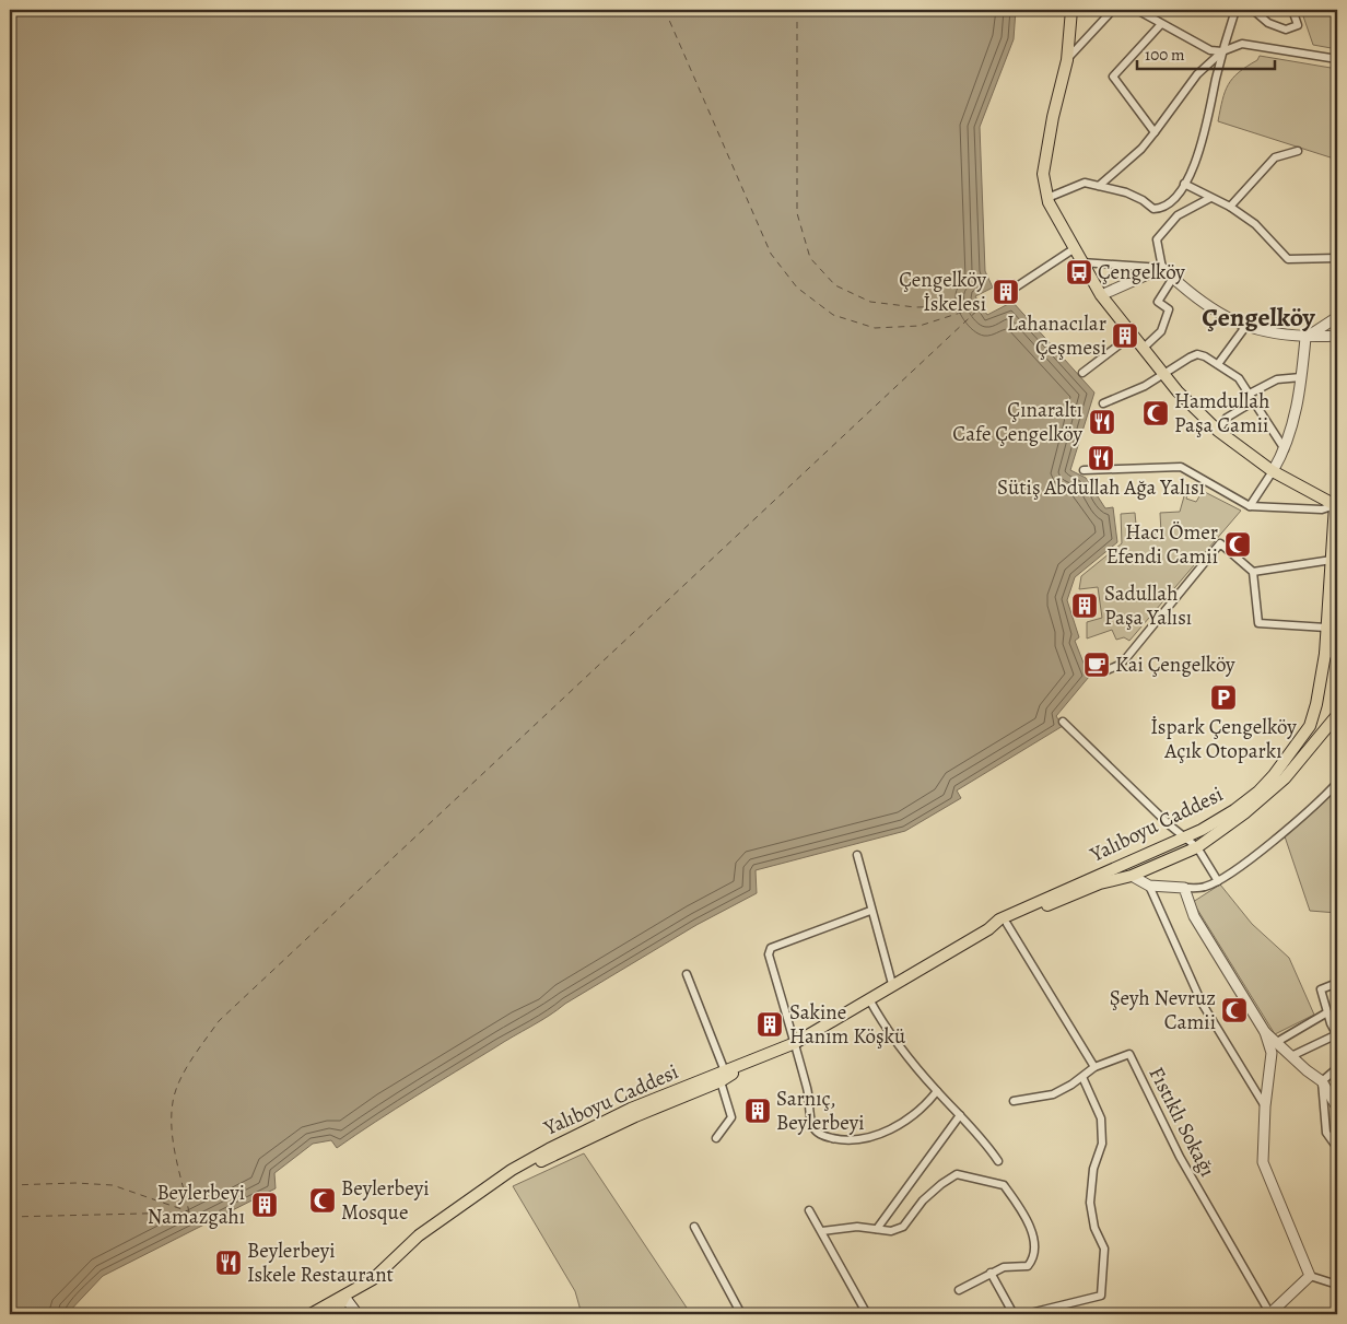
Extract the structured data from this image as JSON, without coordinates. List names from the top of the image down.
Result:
{
  "streets": {
    "main road": ["Yalıboyu Caddesi"],
    "street": ["Fıstıklı Sokağı"]
  },
  "districts": ["Çengelköy"],
  "places": {
    "bus stop": ["Çengelköy"],
    "building": [
      "Çengelköy İskelesi",
      "Lahanacılar Çeşmesi",
      "Sadullah Paşa Yalısı",
      "Sakine Hanım Köşkü",
      "Sarnıç, Beylerbeyi",
      "Beylerbeyi Namazgahı"
    ],
    "mosque": [
      "Hamdullah Paşa Camii",
      "Hacı Ömer Efendi Camii",
      "Şeyh Nevruz Camii",
      "Beylerbeyi Mosque"
    ],
    "restaurant": ["Çınaraltı Cafe Çengelköy", "Sütiş Abdullah Ağa Yalısı", "Beylerbeyi Iskele Restaurant"],
    "cafe": ["Kai Çengelköy"],
    "parking": ["İspark Çengelköy Açık Otoparkı"]
  },
  "scale_bar": "100 m"
}
